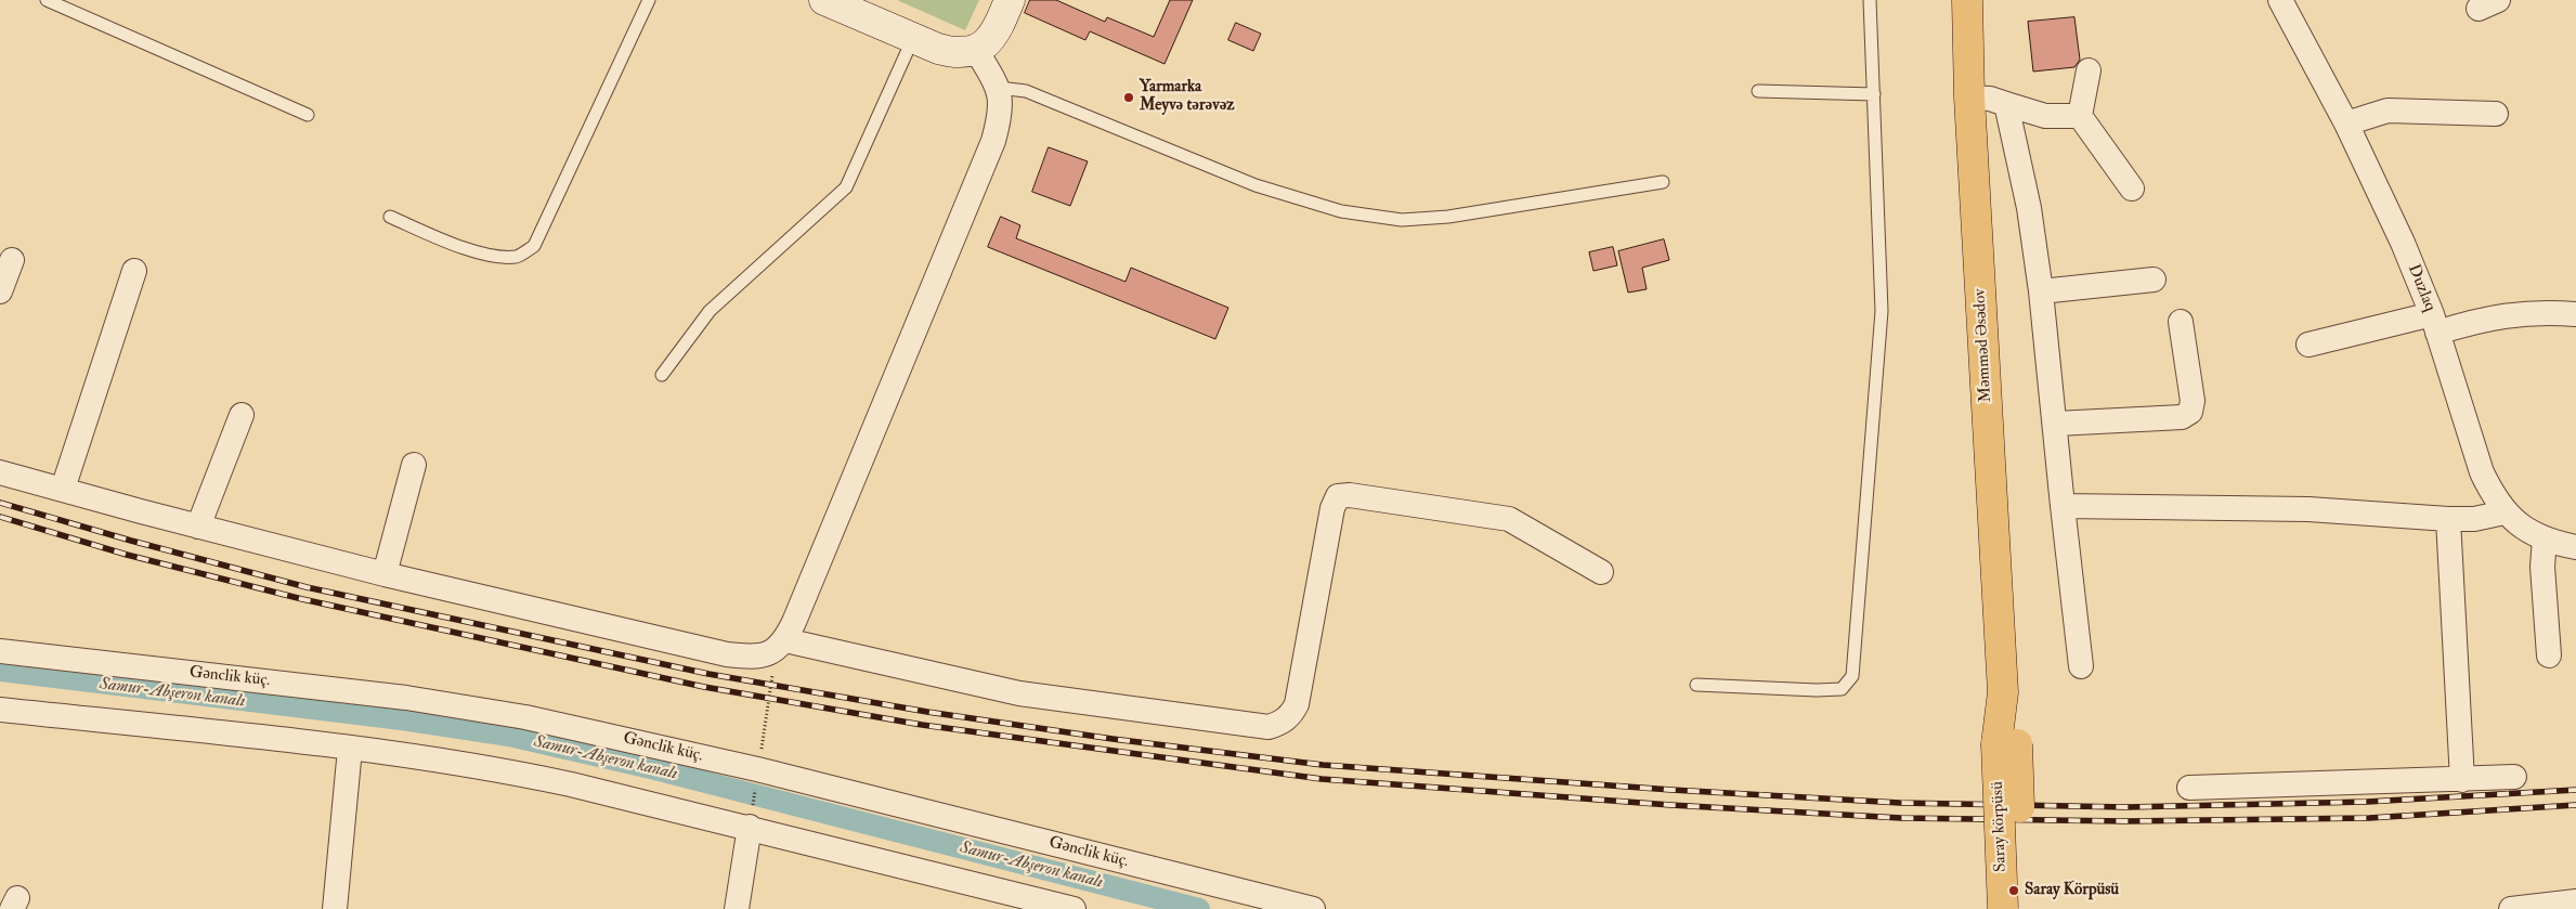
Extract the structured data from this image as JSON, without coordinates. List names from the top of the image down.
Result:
{
  "streets": {
    "main road": ["Məmməd Əsədov", "Saray körpüsü"],
    "street": ["Duzlaq", "Gənclik küç."]
  },
  "crossings": [
    ["Məmməd Əsədov", "Saray körpüsü"]
  ],
  "water": ["Samur-Abşeron kanalı"],
  "places": ["Yarmarka Meyvә tәrәvәz", "Saray Körpüsü"]
}
